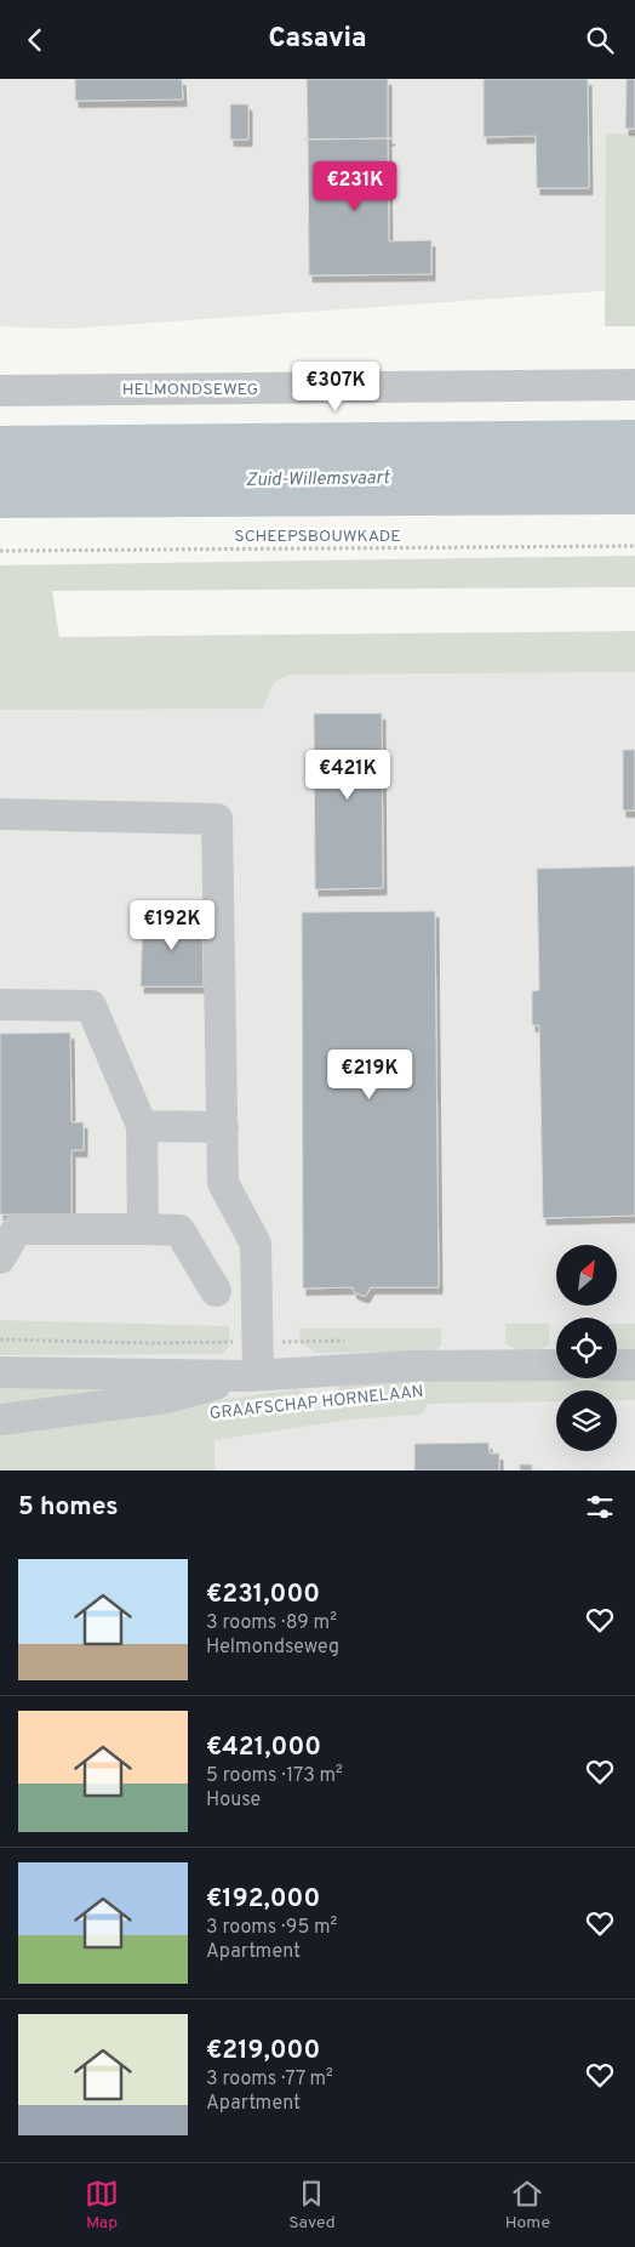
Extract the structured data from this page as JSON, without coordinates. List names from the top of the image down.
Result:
{
  "streets": {
    "street": ["HELMONDSEWEG", "GRAAFSCHAP HORNELAAN"],
    "path": ["SCHEEPSBOUWKADE"]
  },
  "water": ["Zuid-Willemsvaart"],
  "north": "top right",
  "page": {
    "header": "Casavia",
    "price": [
      "€231K",
      "€307K",
      "€421K",
      "€192K",
      "€219K"
    ],
    "heading": "5 homes",
    "list": [
      {
        "name": "€231,000",
        "note": "3 rooms · 89 m² · Helmondseweg"
      },
      {
        "name": "€421,000",
        "note": "5 rooms · 173 m² · House"
      },
      {
        "name": "€192,000",
        "note": "3 rooms · 95 m² · Apartment"
      },
      {
        "name": "€219,000",
        "note": "3 rooms · 77 m² · Apartment"
      }
    ],
    "tabs": ["Map", "Saved", "Home"]
  }
}
